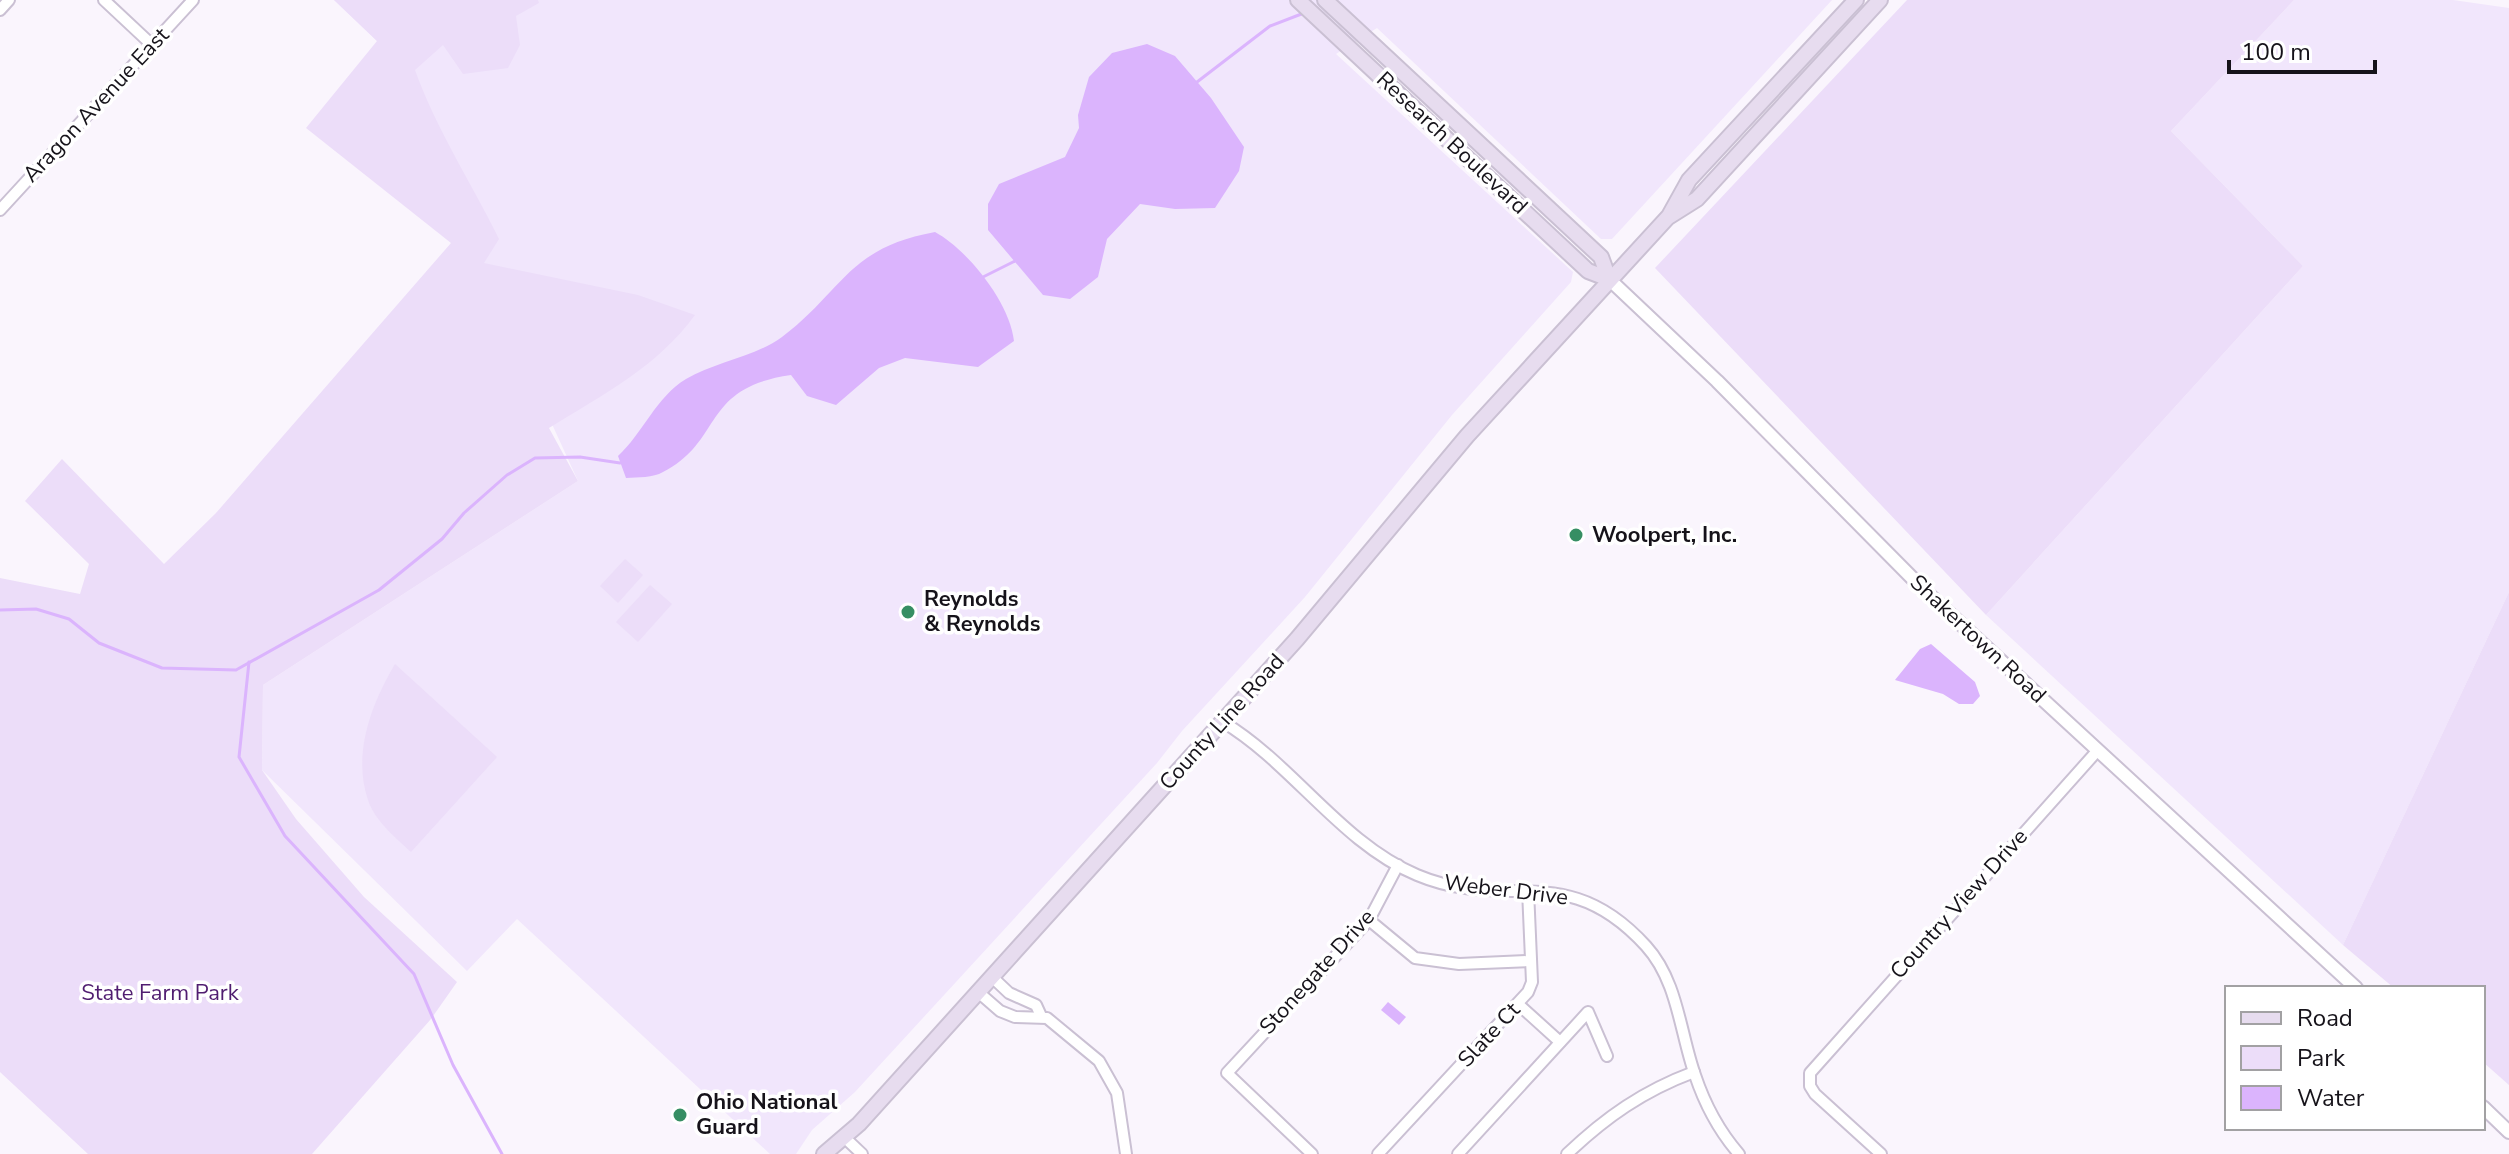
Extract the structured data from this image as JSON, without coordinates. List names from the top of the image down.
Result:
{
  "streets": {
    "main road": ["Research Boulevard", "County Line Road"],
    "street": [
      "Aragon Avenue East",
      "Shakertown Road",
      "Weber Drive",
      "Country View Drive",
      "Stonegate Drive",
      "Slate Ct"
    ]
  },
  "crossings": [
    ["Research Boulevard", "Shakertown Road"],
    ["Research Boulevard", "County Line Road"],
    ["Shakertown Road", "County Line Road"],
    ["Shakertown Road", "Country View Drive"],
    ["County Line Road", "Weber Drive"],
    ["Weber Drive", "Stonegate Drive"],
    ["Weber Drive", "Slate Ct"]
  ],
  "parks": ["State Farm Park"],
  "places": ["Woolpert, Inc.", "Reynolds & Reynolds", "Ohio National Guard"],
  "legend": ["Road", "Park", "Water"],
  "scale_bar": "100 m"
}
